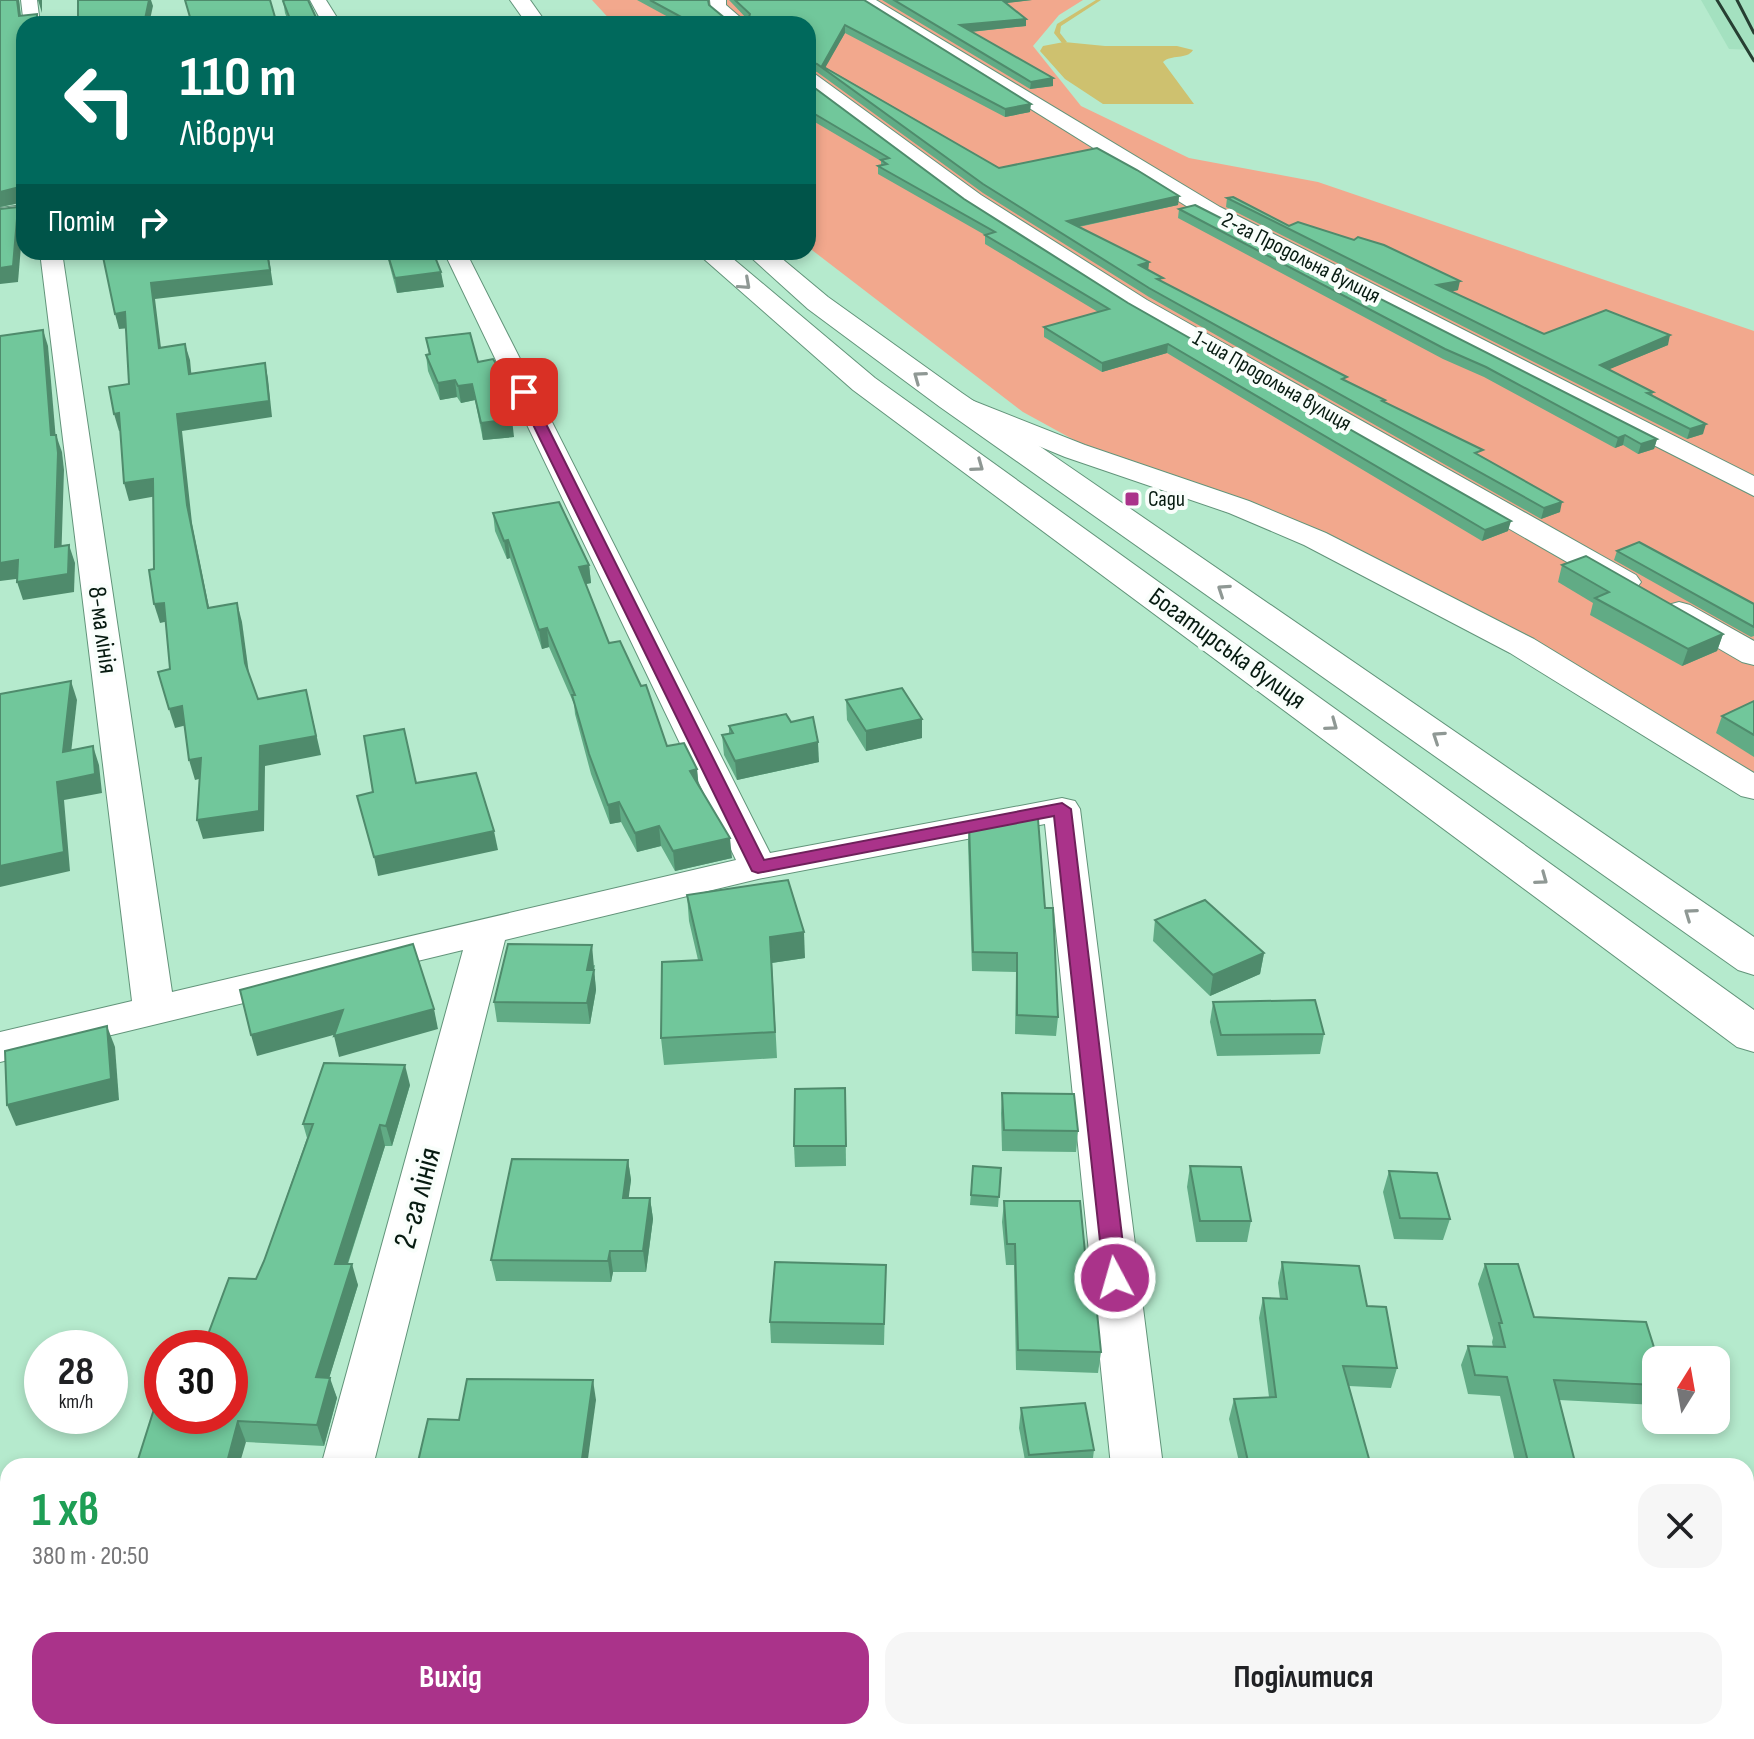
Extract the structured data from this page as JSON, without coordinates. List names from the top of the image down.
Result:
{
  "streets": {
    "main road": ["Богатирська вулиця"],
    "street": [
      "2-га Продольна вулиця",
      "1-ша Продольна вулиця",
      "8-ма лінія",
      "2-га лінія"
    ]
  },
  "places": {
    "transit": ["Сади"]
  },
  "north": "top",
  "page": {
    "turn": ["110 m", "Ліворуч"],
    "then": "Потім",
    "speed": "28 km/h",
    "limit": "30",
    "heading": ["1 хв", "380 m · 20:50"],
    "buttons": ["Вихід", "Поділитися"]
  }
}
